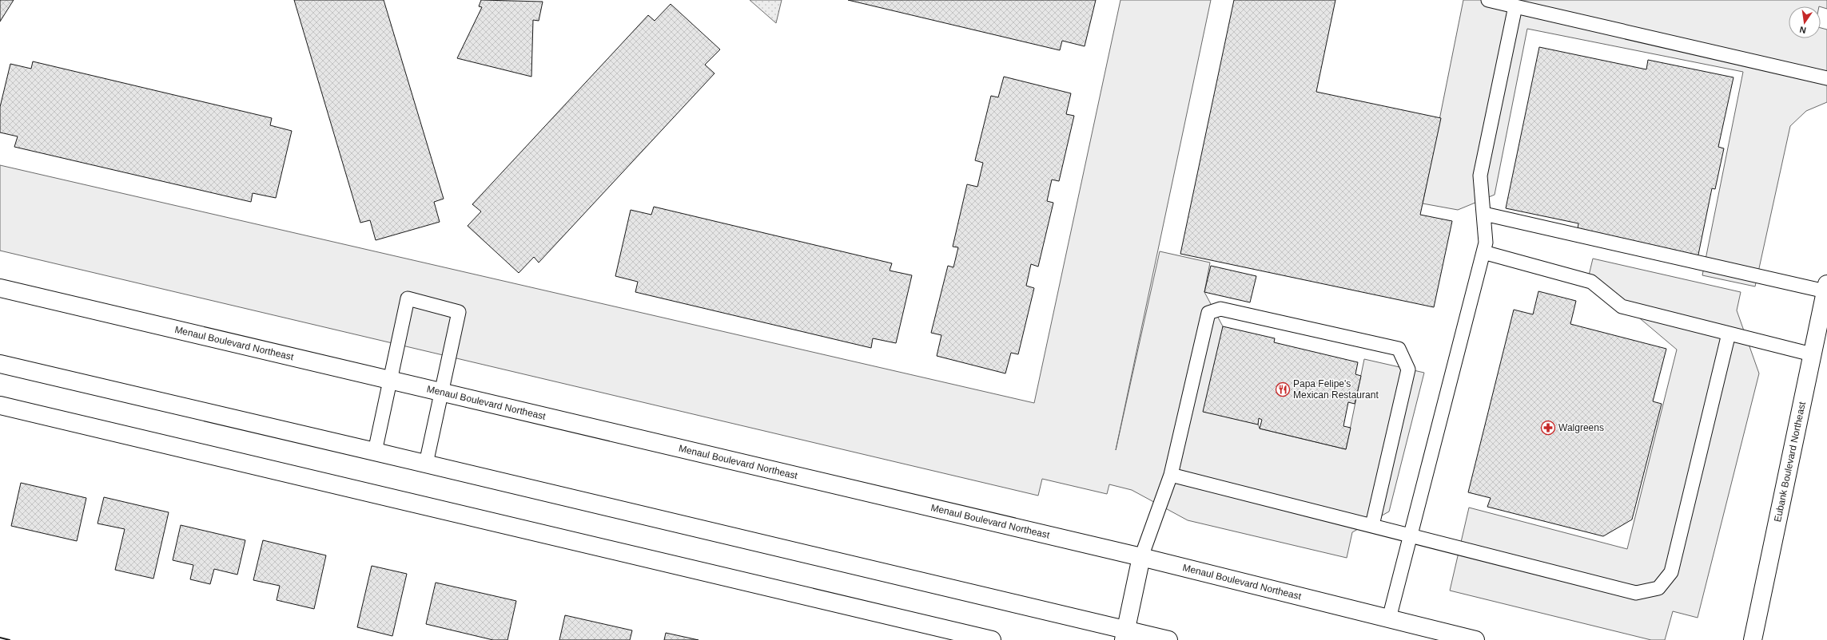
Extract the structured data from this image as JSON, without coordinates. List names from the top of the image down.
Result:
{
  "streets": {
    "main road": ["Menaul Boulevard Northeast", "Eubank Boulevard Northeast"]
  },
  "places": {
    "restaurant": ["Papa Felipe's Mexican Restaurant"],
    "pharmacy": ["Walgreens"]
  },
  "north": "bottom"
}
